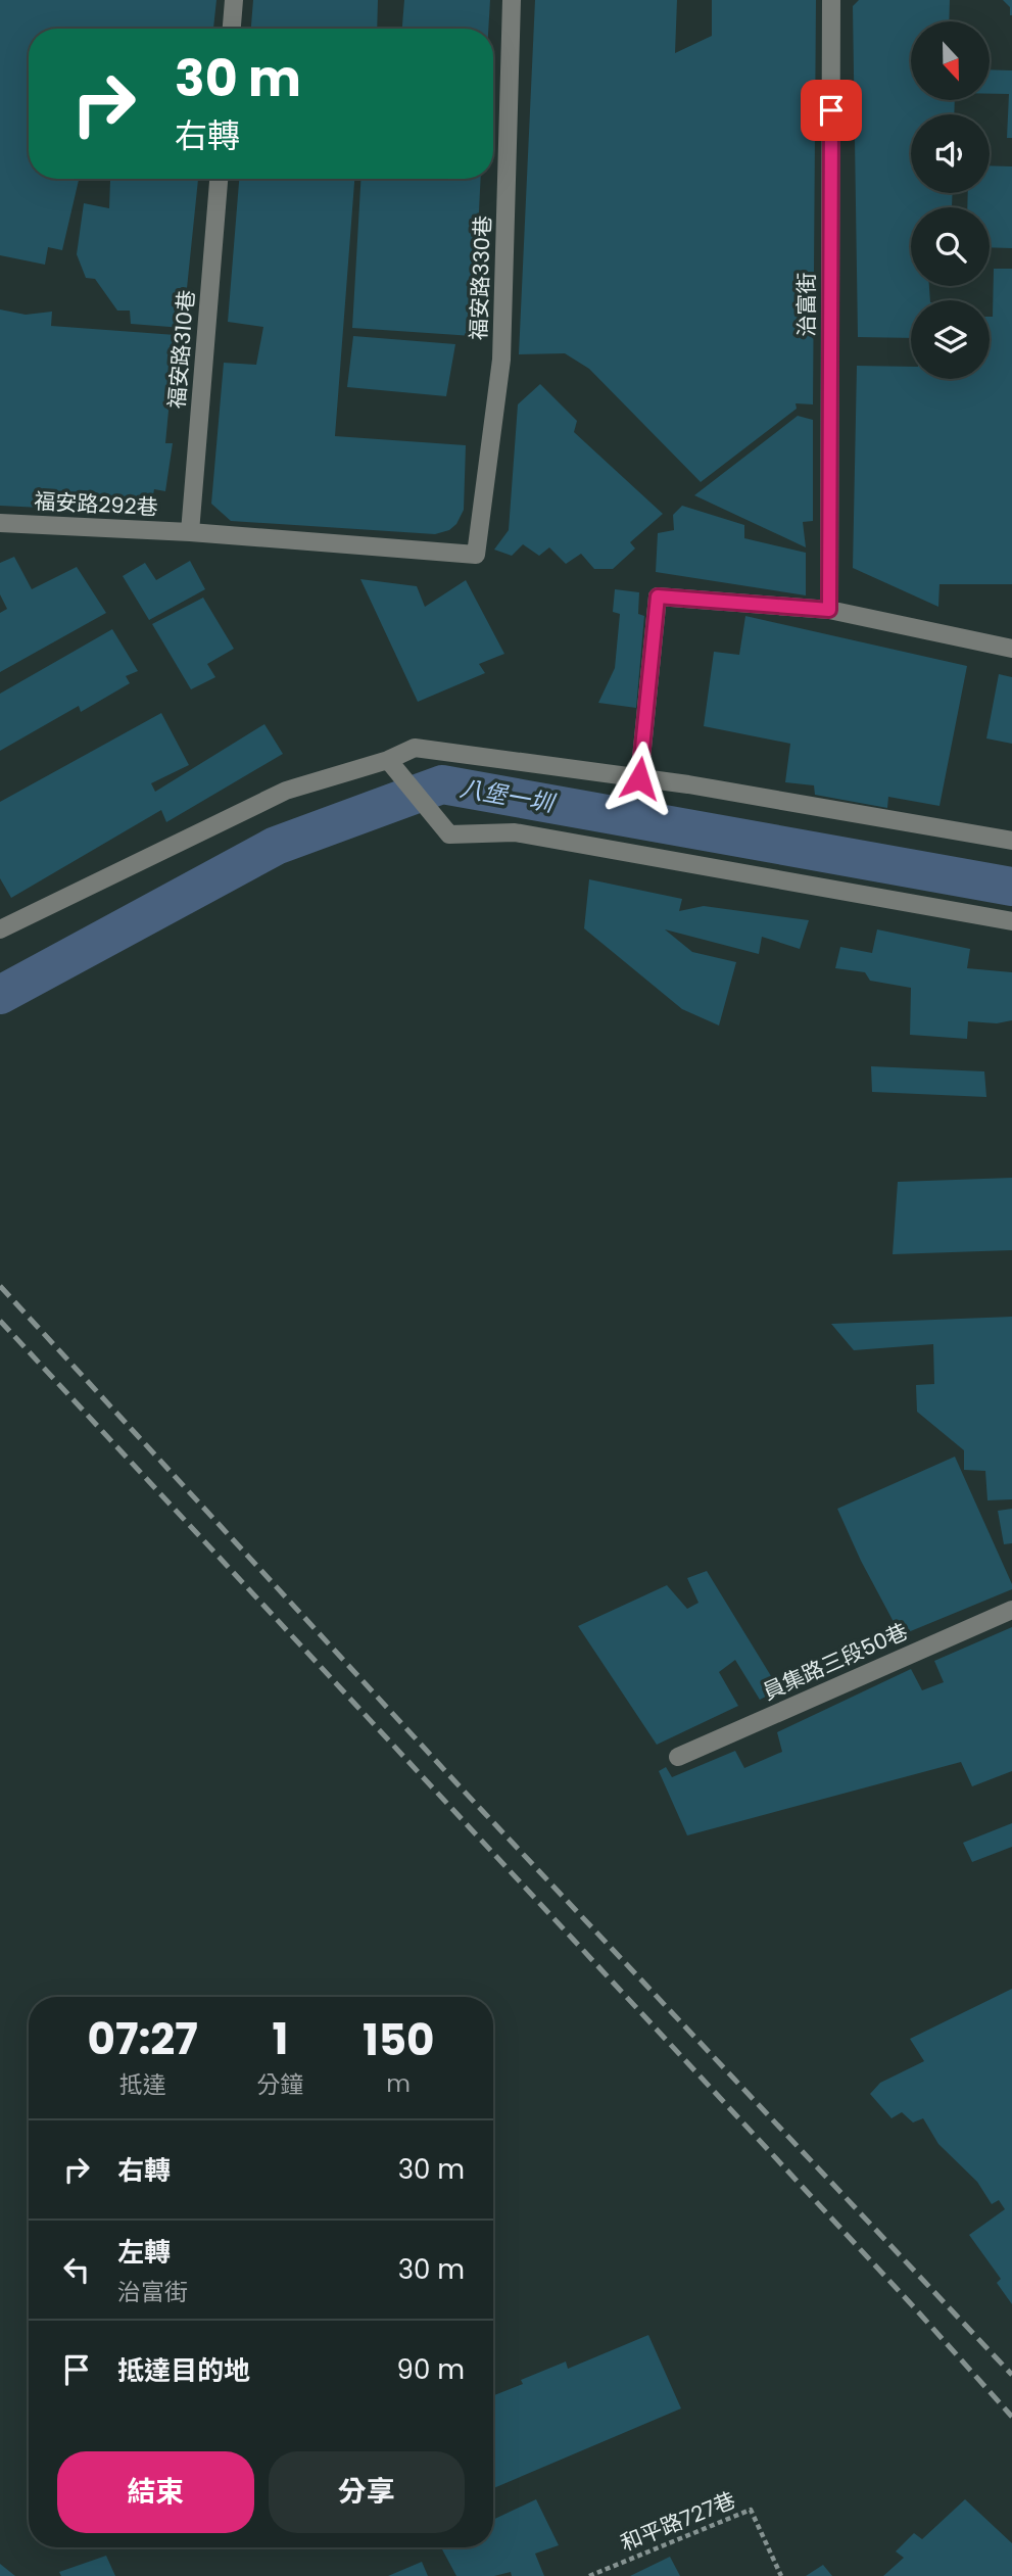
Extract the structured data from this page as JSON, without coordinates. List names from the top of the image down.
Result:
{
  "streets": {
    "street": [
      "福安路330巷",
      "治富街",
      "福安路310巷",
      "福安路292巷",
      "員集路三段50巷"
    ],
    "path": ["和平路727巷"]
  },
  "crossings": [
    ["福安路330巷", "福安路292巷"],
    ["福安路310巷", "福安路292巷"]
  ],
  "water": ["八堡一圳"],
  "north": "bottom",
  "page": {
    "turn": ["30 m", "右轉"],
    "eta": [
      "07:27",
      "抵達",
      "1",
      "分鐘",
      "150",
      "m"
    ],
    "list": [
      {
        "name": "右轉",
        "value": "30 m"
      },
      {
        "name": "左轉",
        "note": "治富街",
        "value": "30 m"
      },
      {
        "name": "抵達目的地",
        "value": "90 m"
      }
    ],
    "buttons": ["結束", "分享"]
  }
}
